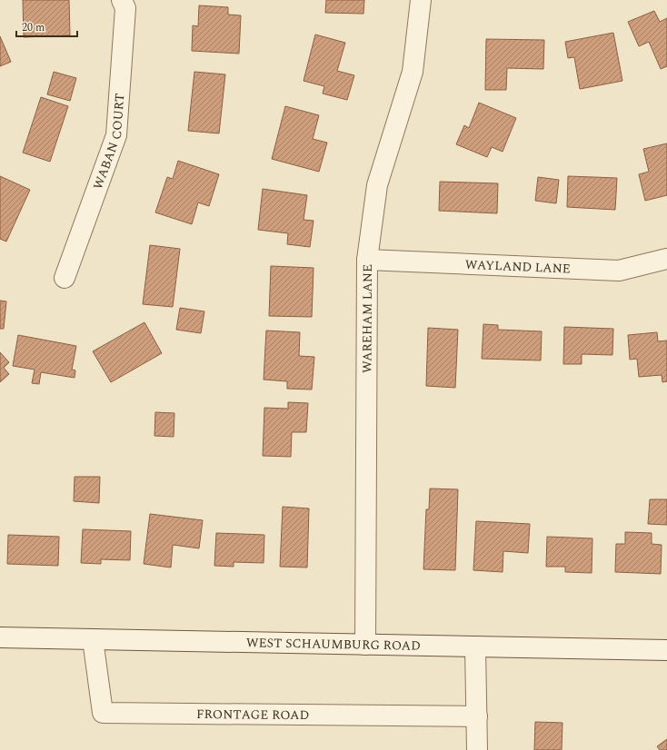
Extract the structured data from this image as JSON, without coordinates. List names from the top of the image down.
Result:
{
  "streets": {
    "street": [
      "WABAN COURT",
      "WAYLAND LANE",
      "WAREHAM LANE",
      "WEST SCHAUMBURG ROAD",
      "FRONTAGE ROAD"
    ]
  },
  "crossings": [
    ["WAYLAND LANE", "WAREHAM LANE"],
    ["WAREHAM LANE", "WEST SCHAUMBURG ROAD"],
    ["WEST SCHAUMBURG ROAD", "FRONTAGE ROAD"]
  ],
  "scale_bar": "20 m"
}
